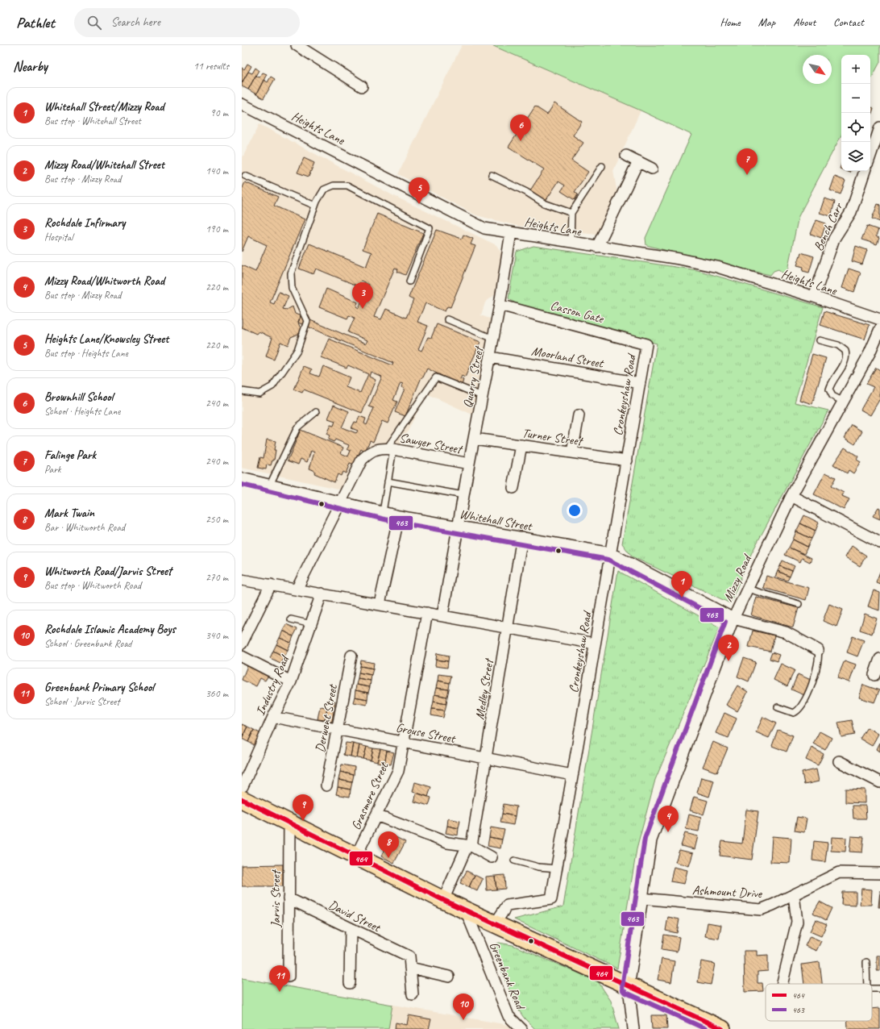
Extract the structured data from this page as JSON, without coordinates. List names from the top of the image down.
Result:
{
  "streets": {
    "street": [
      "Heights Lane",
      "Bench Carr",
      "Casson Gate",
      "Moorland Street",
      "Quarry Street",
      "Cronkeyshaw Road",
      "Turner Street",
      "Sawyer Street",
      "Whitehall Street",
      "Mizzy Road",
      "Industry Road",
      "Medley Street",
      "Derwent Street",
      "Grouse Street",
      "Grasmere Street",
      "Ashmount Drive",
      "Jarvis Street",
      "David Street",
      "Greenbank Road"
    ]
  },
  "crossings": [
    ["Heights Lane", "Bench Carr"],
    ["Heights Lane", "Quarry Street"],
    ["Casson Gate", "Quarry Street"],
    ["Casson Gate", "Cronkeyshaw Road"],
    ["Moorland Street", "Quarry Street"],
    ["Moorland Street", "Cronkeyshaw Road"],
    ["Quarry Street", "Turner Street"],
    ["Quarry Street", "Sawyer Street"],
    ["Quarry Street", "Whitehall Street"],
    ["Cronkeyshaw Road", "Turner Street"],
    ["Cronkeyshaw Road", "Whitehall Street"],
    ["Cronkeyshaw Road", "Grouse Street"],
    ["Whitehall Street", "Mizzy Road"],
    ["Whitehall Street", "Medley Street"],
    ["Mizzy Road", "Ashmount Drive"],
    ["Industry Road", "Grouse Street"],
    ["Medley Street", "Grouse Street"],
    ["Derwent Street", "Grouse Street"],
    ["Grouse Street", "Grasmere Street"],
    ["Jarvis Street", "David Street"]
  ],
  "lines": ["transit line 463", "transit line 464"],
  "legend": ["464", "463"],
  "north": "bottom right",
  "page": {
    "header": "Pathlet",
    "search": "Search here",
    "nav": [
      "Home",
      "Map",
      "About",
      "Contact"
    ],
    "heading": ["Nearby", "11 results"],
    "map_buttons": ["+", "−"],
    "list": [
      {
        "mark": "1",
        "name": "Whitehall Street/Mizzy Road",
        "note": "Bus stop · Whitehall Street",
        "value": "90 m"
      },
      {
        "mark": "2",
        "name": "Mizzy Road/Whitehall Street",
        "note": "Bus stop · Mizzy Road",
        "value": "140 m"
      },
      {
        "mark": "3",
        "name": "Rochdale Infirmary",
        "note": "Hospital",
        "value": "190 m"
      },
      {
        "mark": "4",
        "name": "Mizzy Road/Whitworth Road",
        "note": "Bus stop · Mizzy Road",
        "value": "220 m"
      },
      {
        "mark": "5",
        "name": "Heights Lane/Knowsley Street",
        "note": "Bus stop · Heights Lane",
        "value": "220 m"
      },
      {
        "mark": "6",
        "name": "Brownhill School",
        "note": "School · Heights Lane",
        "value": "240 m"
      },
      {
        "mark": "7",
        "name": "Falinge Park",
        "note": "Park",
        "value": "240 m"
      },
      {
        "mark": "8",
        "name": "Mark Twain",
        "note": "Bar · Whitworth Road",
        "value": "250 m"
      },
      {
        "mark": "9",
        "name": "Whitworth Road/Jarvis Street",
        "note": "Bus stop · Whitworth Road",
        "value": "270 m"
      },
      {
        "mark": "10",
        "name": "Rochdale Islamic Academy Boys",
        "note": "School · Greenbank Road",
        "value": "340 m"
      },
      {
        "mark": "11",
        "name": "Greenbank Primary School",
        "note": "School · Jarvis Street",
        "value": "360 m"
      }
    ],
    "pins": [
      "6",
      "7",
      "5",
      "3",
      "1",
      "2",
      "9",
      "4",
      "8",
      "11",
      "10"
    ]
  }
}
